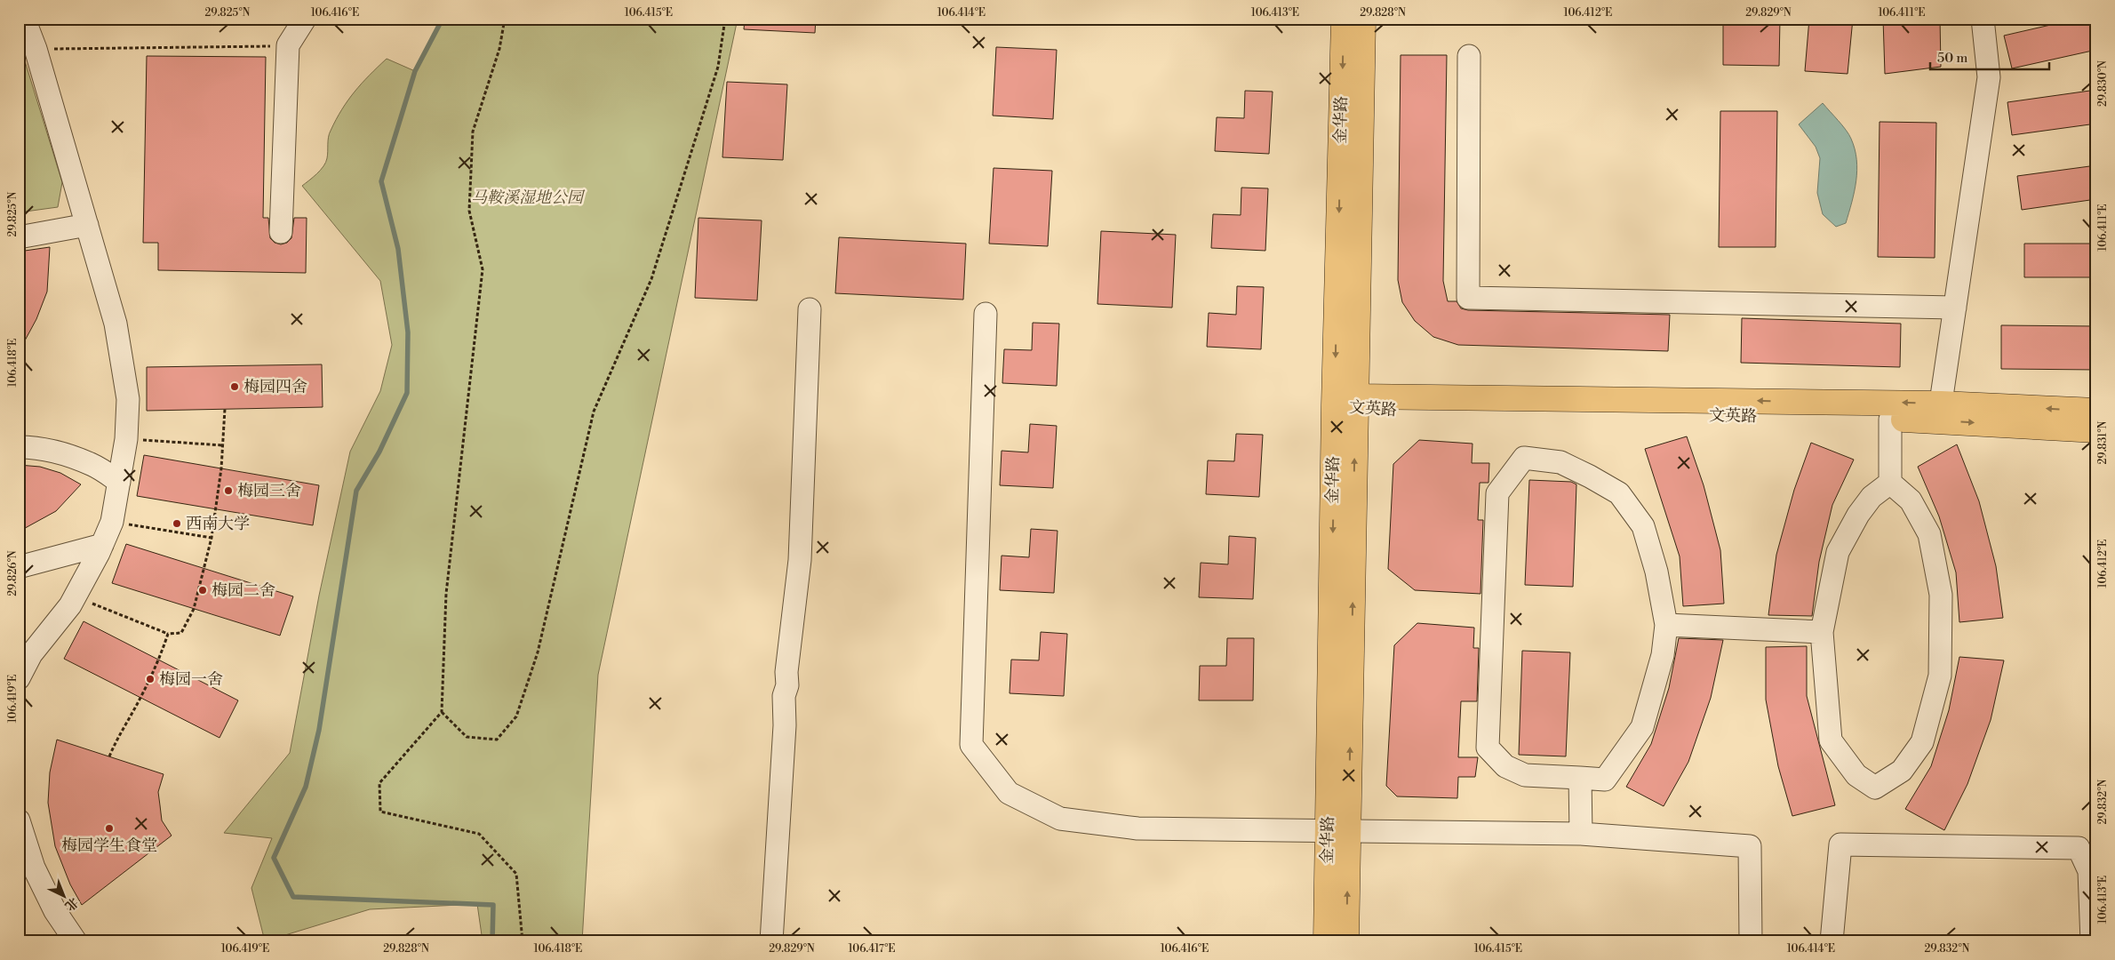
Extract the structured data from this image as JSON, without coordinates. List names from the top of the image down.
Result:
{
  "streets": {
    "main road": ["金华路", "文英路"]
  },
  "crossings": [
    ["金华路", "文英路"]
  ],
  "parks": ["马鞍溪湿地公园"],
  "places": [
    "梅园四舍",
    "梅园三舍",
    "西南大学",
    "梅园二舍",
    "梅园一舍",
    "梅园学生食堂"
  ],
  "scale_bar": "50 m",
  "north": "bottom right",
  "coordinates": [
    "29.825°N",
    "106.416°E",
    "106.415°E",
    "106.414°E",
    "106.413°E",
    "29.828°N",
    "106.412°E",
    "29.829°N",
    "106.411°E",
    "29.830°N",
    "106.418°E",
    "29.831°N",
    "29.826°N",
    "106.419°E",
    "29.832°N",
    "106.417°E"
  ]
}
